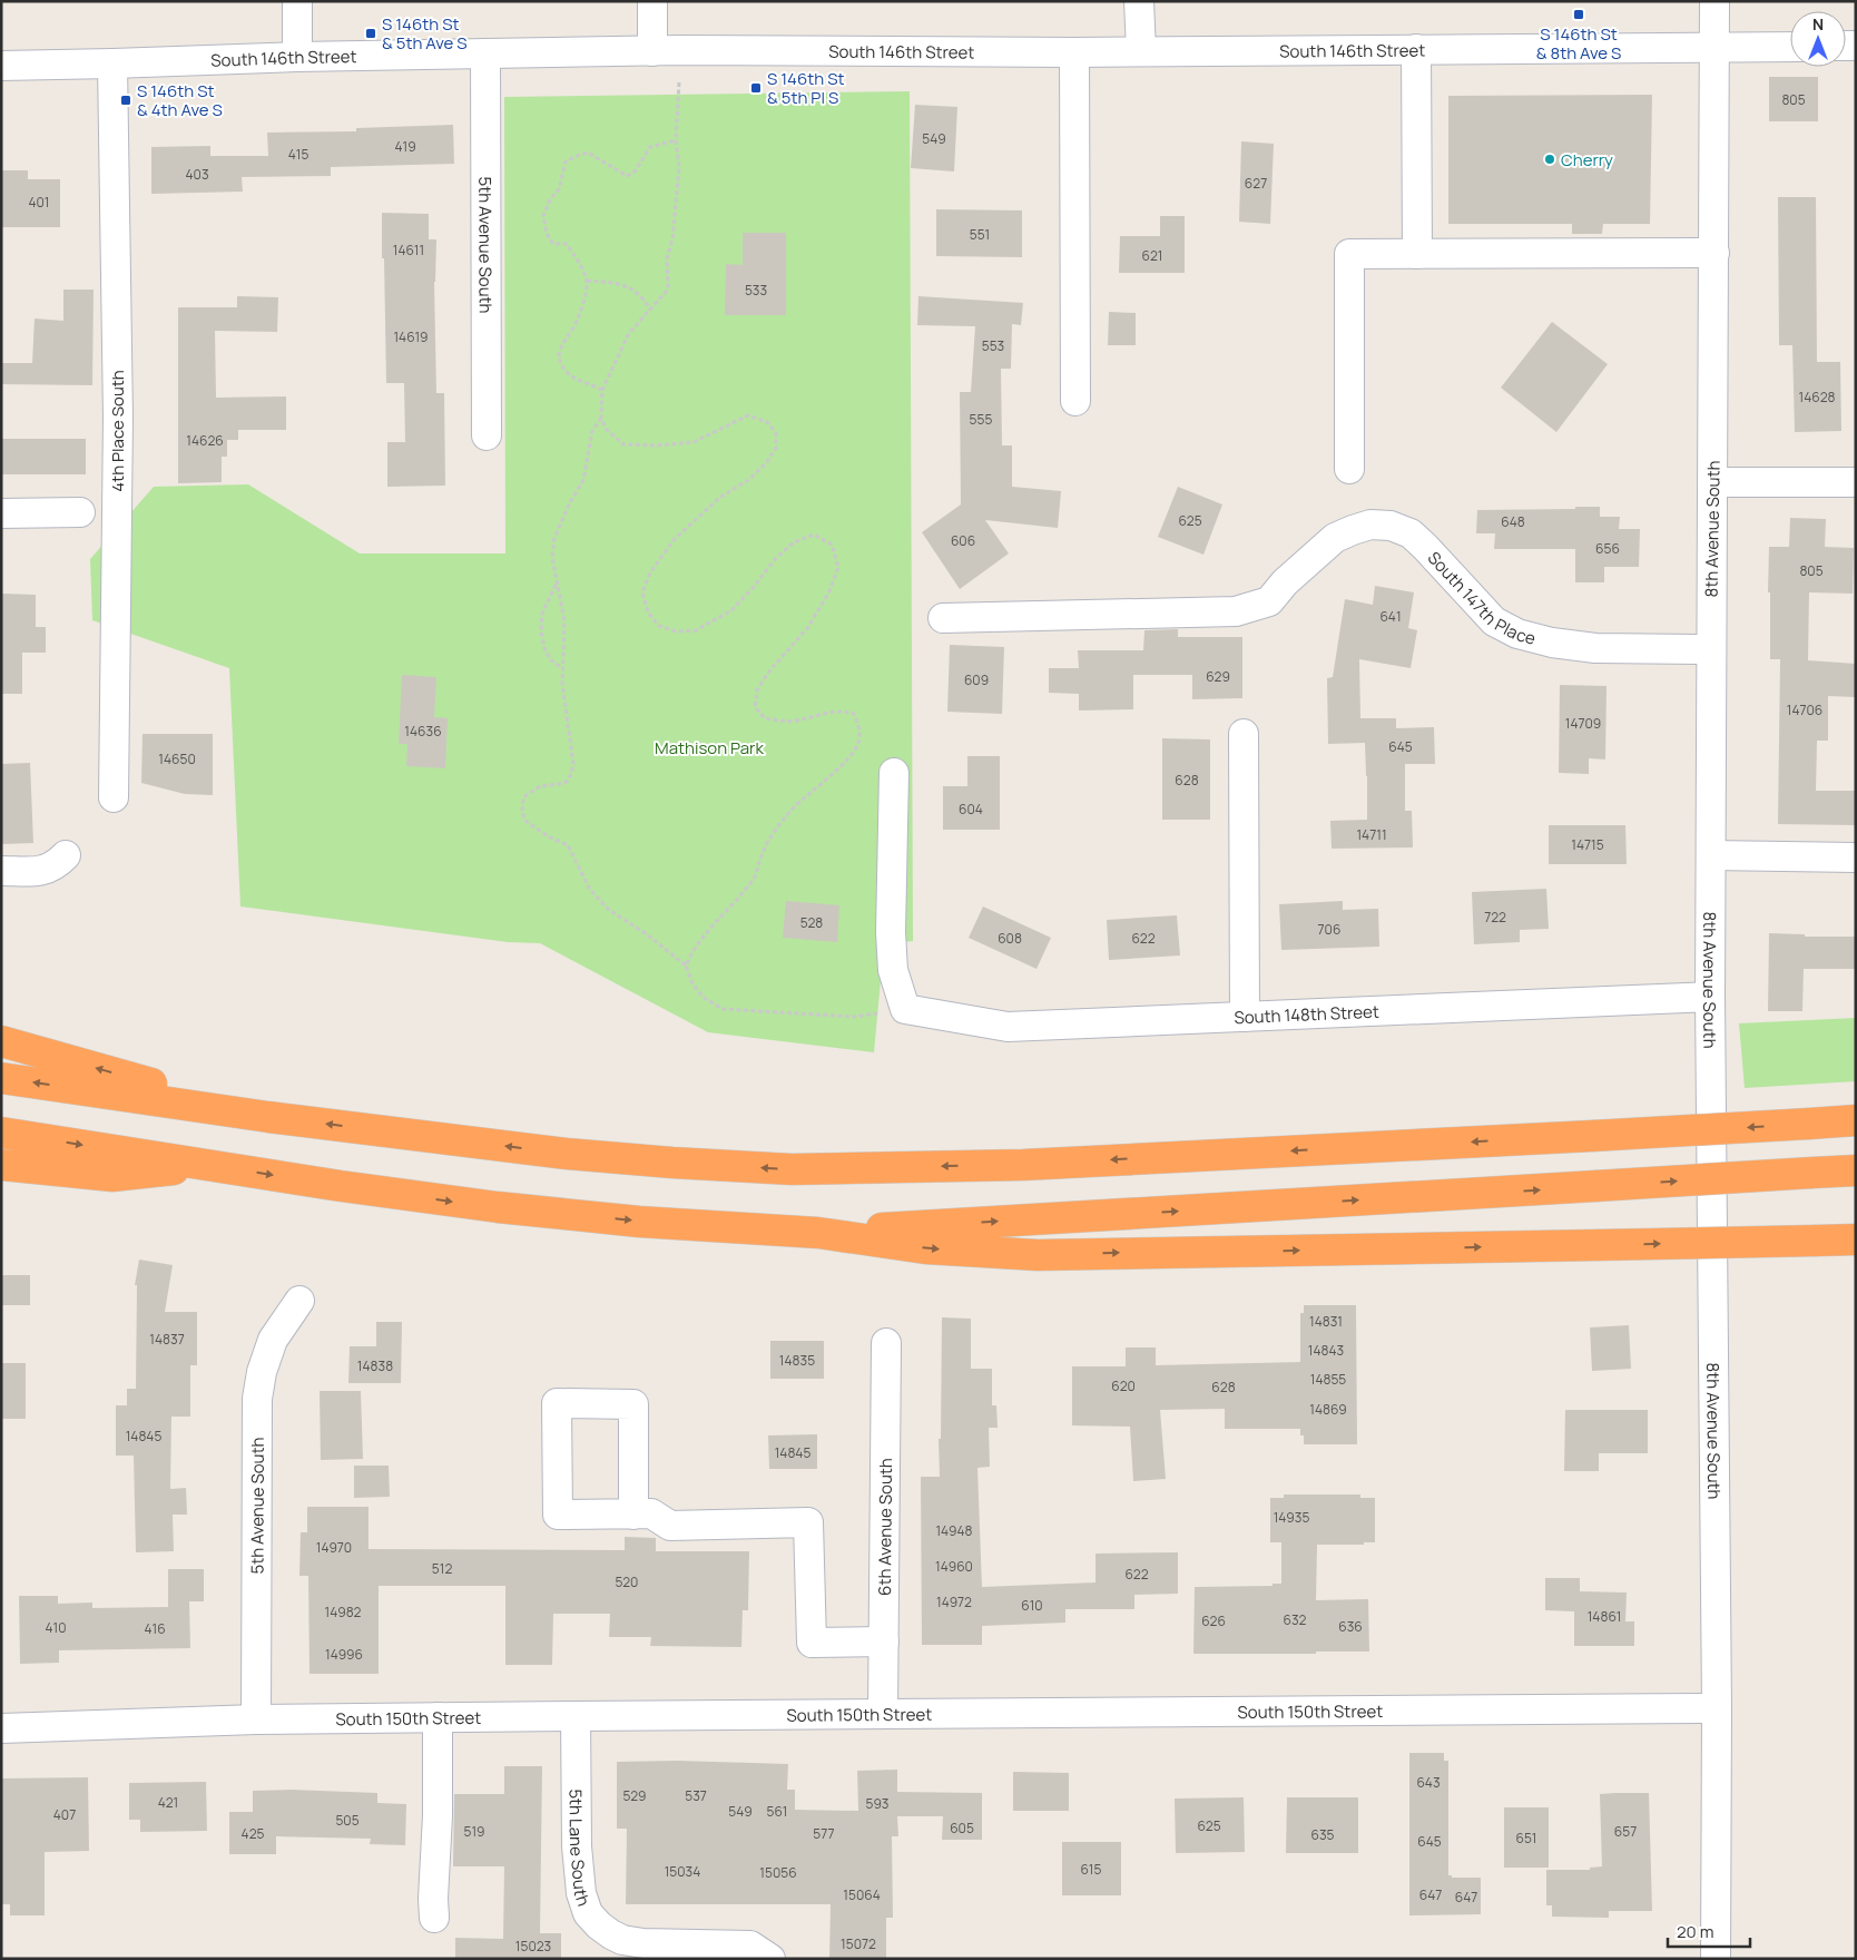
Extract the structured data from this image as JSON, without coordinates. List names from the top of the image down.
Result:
{
  "streets": {
    "street": [
      "South 146th Street",
      "5th Avenue South",
      "4th Place South",
      "8th Avenue South",
      "South 147th Place",
      "South 148th Street",
      "6th Avenue South",
      "South 150th Street",
      "5th Lane South"
    ]
  },
  "crossings": [
    ["South 146th Street", "5th Avenue South"],
    ["South 146th Street", "4th Place South"],
    ["South 146th Street", "8th Avenue South"],
    ["5th Avenue South", "South 150th Street"],
    ["8th Avenue South", "South 147th Place"],
    ["8th Avenue South", "South 148th Street"],
    ["8th Avenue South", "South 150th Street"],
    ["6th Avenue South", "South 150th Street"],
    ["South 150th Street", "5th Lane South"]
  ],
  "parks": ["Mathison Park"],
  "places": {
    "transit": [
      "S 146th St & 8th Ave S",
      "S 146th St & 5th Ave S",
      "S 146th St & 5th Pl S",
      "S 146th St & 4th Ave S"
    ],
    "other": ["Cherry"]
  },
  "house_numbers": [
    "805",
    "549",
    "419",
    "415",
    "403",
    "627",
    "401",
    "551",
    "14611",
    "621",
    "533",
    "14619",
    "553",
    "14628",
    "555",
    "14626",
    "625",
    "648",
    "606",
    "656",
    "805",
    "641",
    "629",
    "609",
    "14706",
    "14709",
    "14636",
    "645",
    "14650",
    "628",
    "604",
    "14711",
    "14715",
    "722",
    "528",
    "706",
    "608",
    "622",
    "14831",
    "14837",
    "14843",
    "14835",
    "14838",
    "14855",
    "620",
    "628",
    "14869",
    "14845",
    "14845",
    "14935",
    "14948",
    "14970",
    "14960",
    "512",
    "622",
    "520",
    "14972",
    "610",
    "14982",
    "14861",
    "632",
    "626",
    "636",
    "410",
    "416",
    "14996",
    "643",
    "529",
    "537",
    "421",
    "593",
    "549",
    "561",
    "407",
    "505",
    "625",
    "605",
    "519",
    "657",
    "425",
    "577",
    "635",
    "651",
    "645",
    "615",
    "15034",
    "15056",
    "15064",
    "647",
    "647",
    "15072",
    "15023"
  ],
  "scale_bar": "20 m",
  "north": "top"
}
